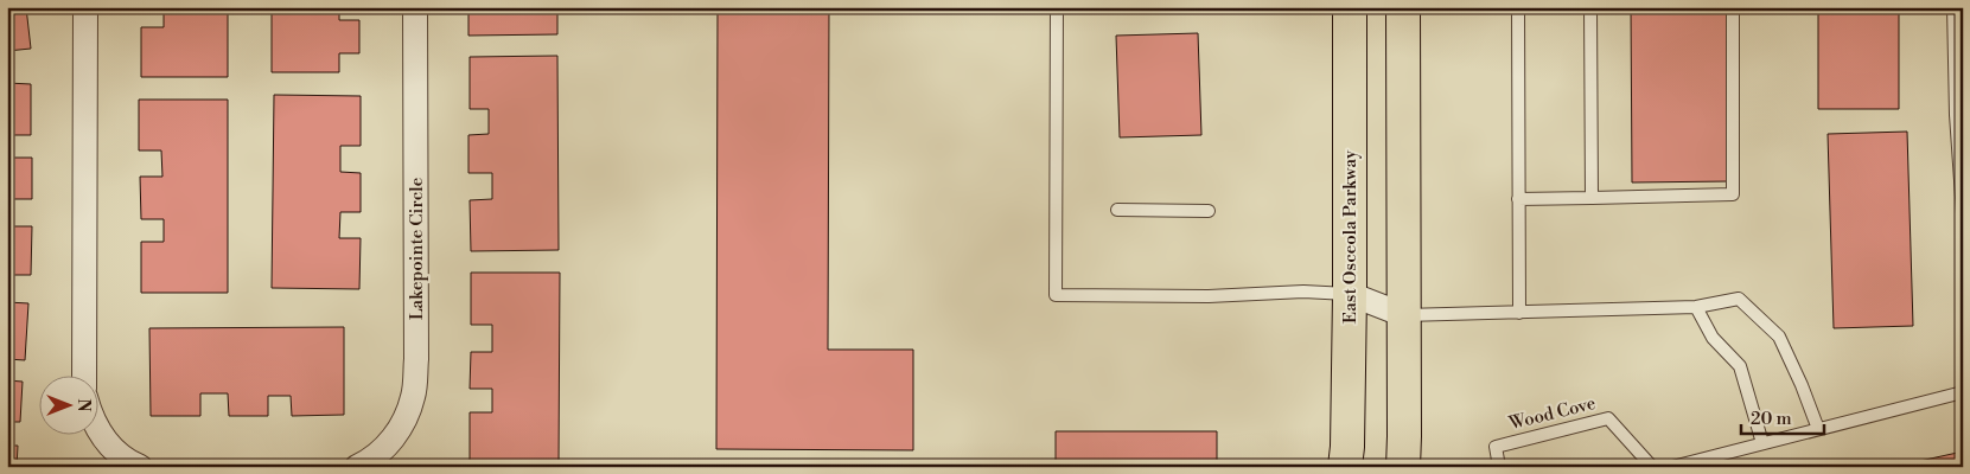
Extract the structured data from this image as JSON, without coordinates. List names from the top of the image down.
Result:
{
  "streets": {
    "main road": ["East Osceola Parkway"],
    "street": ["Lakepointe Circle"],
    "lane": ["Wood Cove"]
  },
  "scale_bar": "20 m",
  "north": "right"
}
